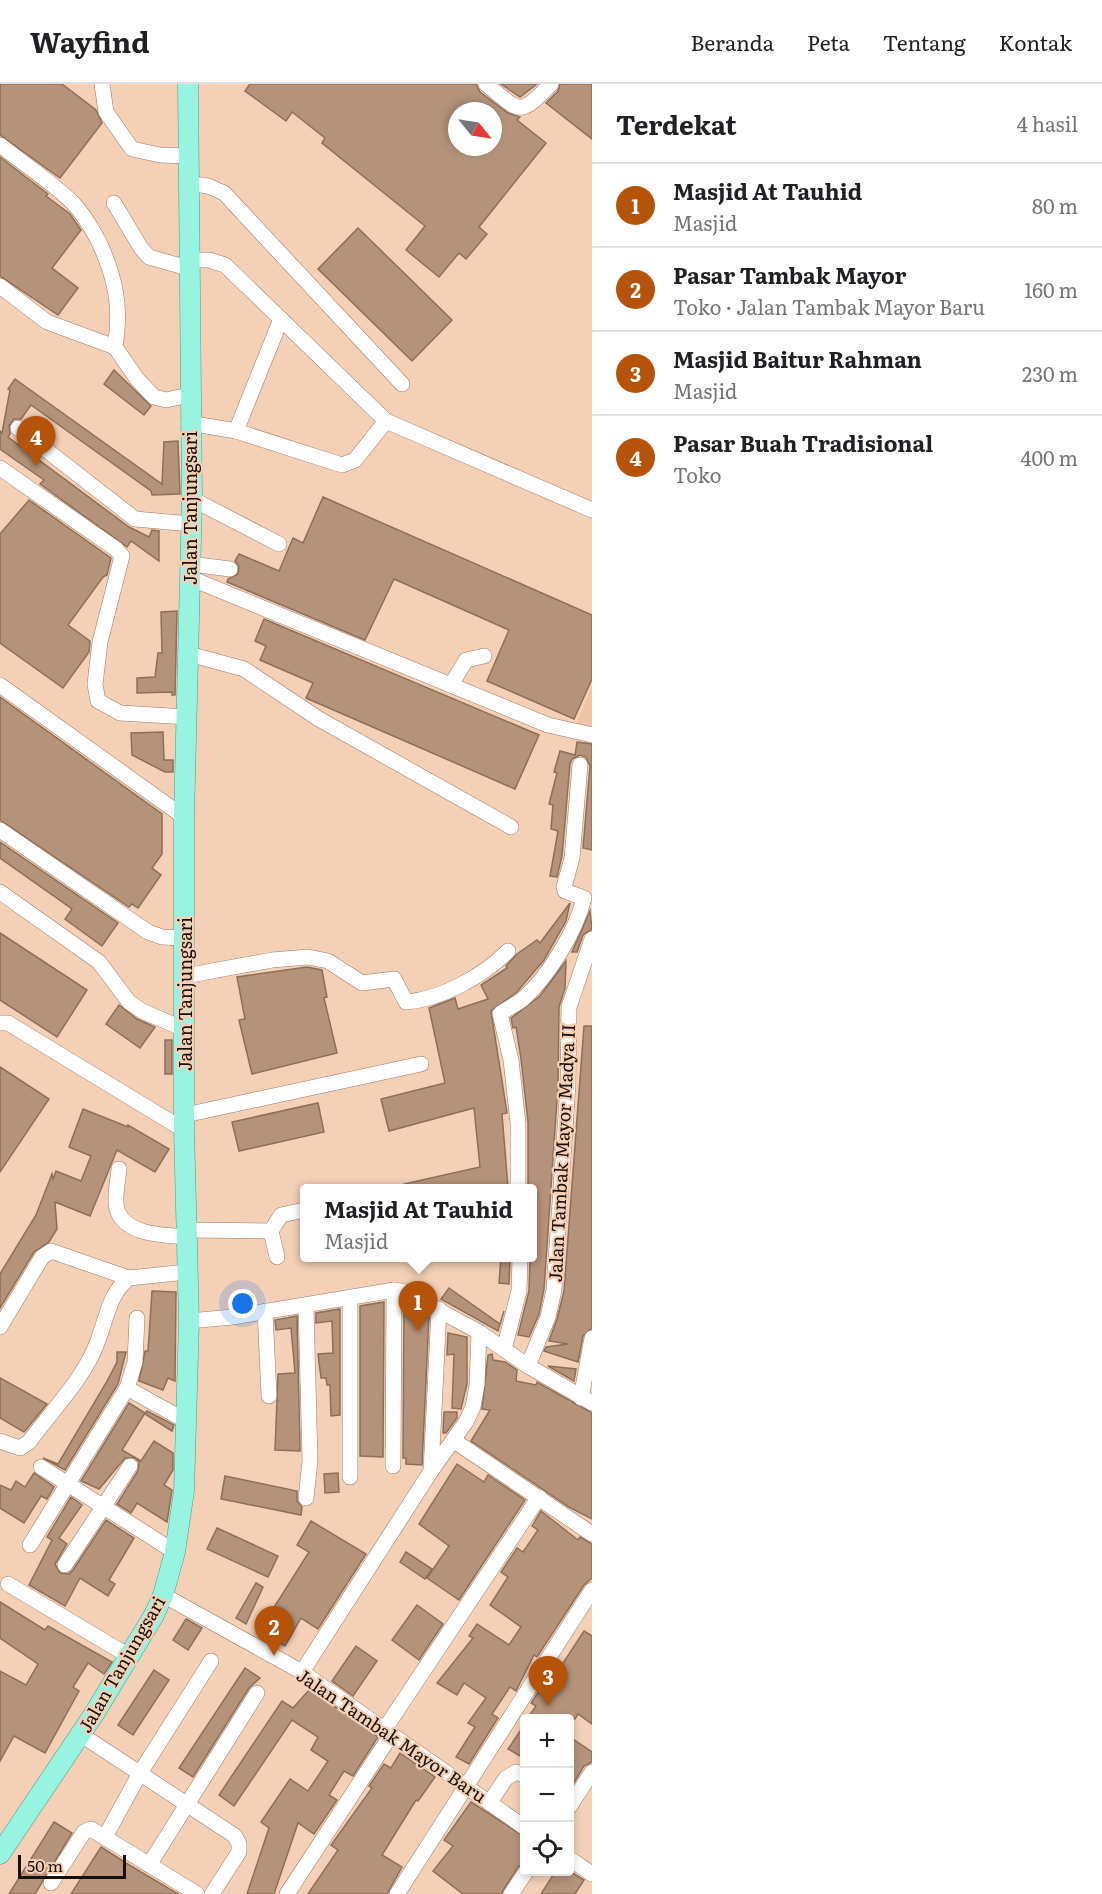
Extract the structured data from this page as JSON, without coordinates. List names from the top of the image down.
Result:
{
  "streets": {
    "main road": ["Jalan Tanjungsari"],
    "street": ["Jalan Tambak Mayor Madya II", "Jalan Tambak Mayor Baru"]
  },
  "crossings": [
    ["Jalan Tanjungsari", "Jalan Tambak Mayor Baru"]
  ],
  "scale_bar": "50 m",
  "north": "bottom right",
  "page": {
    "header": "Wayfind",
    "nav": [
      "Beranda",
      "Peta",
      "Tentang",
      "Kontak"
    ],
    "heading": ["Terdekat", "4 hasil"],
    "list": [
      {
        "mark": "1",
        "name": "Masjid At Tauhid",
        "note": "Masjid",
        "value": "80 m"
      },
      {
        "mark": "2",
        "name": "Pasar Tambak Mayor",
        "note": "Toko · Jalan Tambak Mayor Baru",
        "value": "160 m"
      },
      {
        "mark": "3",
        "name": "Masjid Baitur Rahman",
        "note": "Masjid",
        "value": "230 m"
      },
      {
        "mark": "4",
        "name": "Pasar Buah Tradisional",
        "note": "Toko",
        "value": "400 m"
      }
    ],
    "pins": [
      "4",
      "1",
      "2",
      "3"
    ],
    "popup": ["Masjid At Tauhid", "Masjid"],
    "map_buttons": ["+", "−"],
    "scale": "50 m"
  }
}
